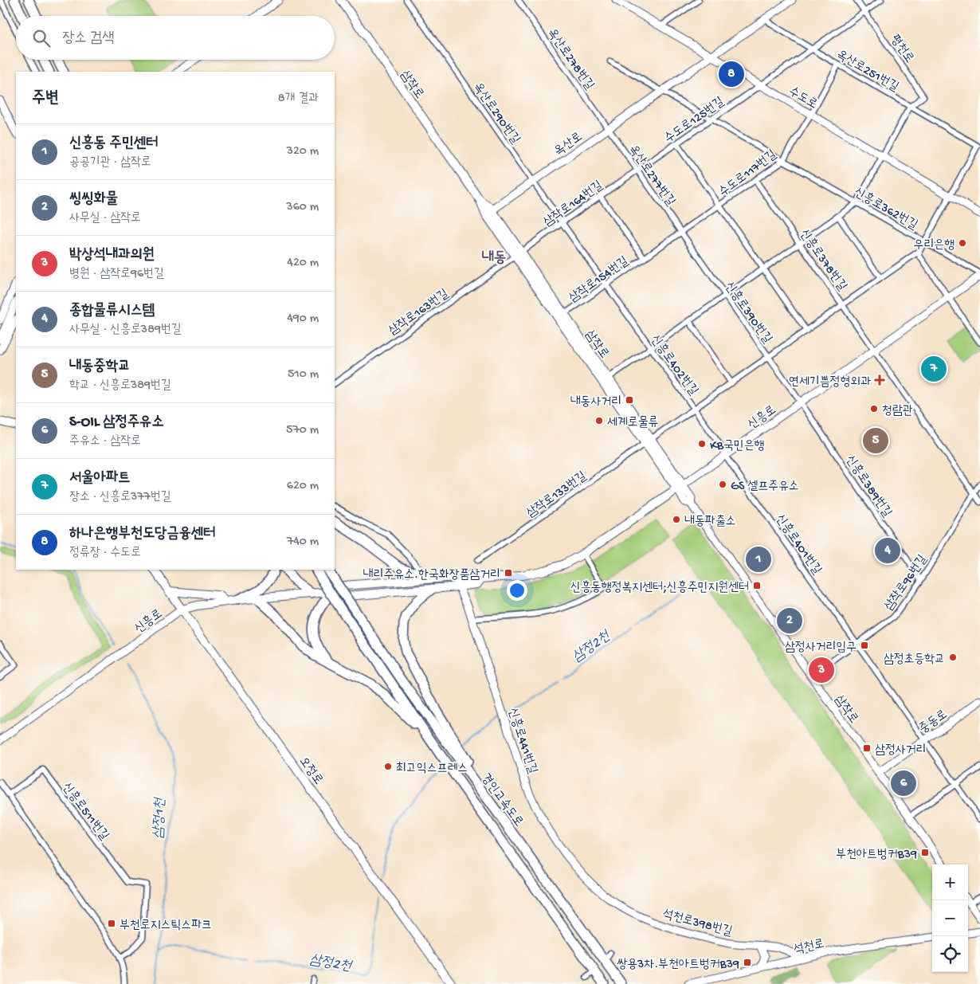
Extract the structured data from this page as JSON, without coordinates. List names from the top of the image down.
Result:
{
  "streets": {
    "highway": ["경인고속도로"],
    "main road": ["삼작로", "신흥로", "오정로"],
    "street": [
      "평천로",
      "옥산로278번길",
      "옥산로251번길",
      "수도로",
      "옥산로290번길",
      "수도로125번길",
      "옥산로",
      "수도로117번길",
      "옥산로277번길",
      "삼작로164번길",
      "신흥로362번길",
      "신흥로378번길",
      "삼작로154번길",
      "삼작로163번길",
      "신흥로390번길",
      "신흥로402번길",
      "신흥로389번길",
      "삼작로133번길",
      "신흥로401번길",
      "삼작로96번길",
      "중동로",
      "신흥로441번길",
      "신흥로511번길",
      "석천로398번길",
      "석천로"
    ]
  },
  "crossings": [
    ["평천로", "옥산로251번길"],
    ["옥산로278번길", "옥산로"],
    ["옥산로278번길", "옥산로277번길"],
    ["옥산로251번길", "수도로"],
    ["옥산로251번길", "수도로125번길"],
    ["옥산로251번길", "옥산로"],
    ["옥산로251번길", "수도로117번길"],
    ["삼작로", "옥산로"],
    ["삼작로", "삼작로164번길"],
    ["삼작로", "삼작로154번길"],
    ["삼작로", "삼작로163번길"],
    ["삼작로", "신흥로"],
    ["삼작로", "삼작로133번길"],
    ["삼작로", "삼작로96번길"],
    ["삼작로", "중동로"],
    ["수도로", "수도로125번길"],
    ["수도로", "옥산로"],
    ["수도로", "수도로117번길"],
    ["옥산로290번길", "옥산로"],
    ["옥산로290번길", "삼작로164번길"],
    ["옥산로290번길", "신흥로402번길"],
    ["수도로125번길", "수도로117번길"],
    ["수도로125번길", "옥산로277번길"],
    ["수도로125번길", "삼작로164번길"],
    ["수도로125번길", "신흥로362번길"],
    ["옥산로", "옥산로277번길"],
    ["옥산로", "신흥로362번길"],
    ["수도로117번길", "옥산로277번길"],
    ["수도로117번길", "신흥로362번길"],
    ["수도로117번길", "신흥로378번길"],
    ["수도로117번길", "삼작로154번길"],
    ["수도로117번길", "신흥로390번길"],
    ["옥산로277번길", "삼작로164번길"],
    ["옥산로277번길", "삼작로154번길"],
    ["옥산로277번길", "신흥로390번길"],
    ["삼작로164번길", "삼작로154번길"],
    ["삼작로164번길", "삼작로163번길"],
    ["삼작로164번길", "신흥로402번길"],
    ["신흥로362번길", "신흥로"],
    ["신흥로378번길", "신흥로"],
    ["신흥로378번길", "삼작로133번길"],
    ["신흥로378번길", "삼작로96번길"],
    ["삼작로154번길", "신흥로390번길"],
    ["삼작로154번길", "신흥로402번길"],
    ["신흥로390번길", "신흥로"],
    ["신흥로390번길", "신흥로389번길"],
    ["신흥로390번길", "삼작로133번길"],
    ["신흥로402번길", "신흥로"],
    ["신흥로402번길", "삼작로133번길"],
    ["신흥로402번길", "신흥로401번길"],
    ["신흥로", "신흥로389번길"],
    ["신흥로", "신흥로401번길"],
    ["신흥로", "신흥로441번길"],
    ["신흥로", "오정로"],
    ["신흥로389번길", "삼작로96번길"],
    ["신흥로401번길", "삼작로96번길"],
    ["신흥로401번길", "중동로"],
    ["신흥로441번길", "석천로398번길"],
    ["석천로398번길", "석천로"]
  ],
  "districts": ["내동"],
  "water": ["삼정2천", "삼정1천"],
  "places": {
    "other": [
      "우리은행",
      "청람관",
      "세계로물류",
      "KB국민은행",
      "GS 셀프주유소",
      "내동파출소",
      "삼정초등학교",
      "최고익스프레스"
    ],
    "health": ["연세기쁨정형외과"],
    "transit": [
      "내동사거리",
      "내리주유소.한국화장품삼거리",
      "신흥동행정복지센터;신흥주민지원센터",
      "삼정사거리입구",
      "삼정사거리",
      "부천아트벙커B39",
      "부천로지스틱스파크",
      "쌍용3차.부천아트벙커B39"
    ]
  },
  "page": {
    "search": "장소 검색",
    "pins": [
      "8",
      "7",
      "5",
      "4",
      "1",
      "2",
      "3",
      "6"
    ],
    "heading": ["주변", "8개 결과"],
    "list": [
      {
        "mark": "1",
        "name": "신흥동 주민센터",
        "note": "공공기관 · 삼작로",
        "value": "320 m"
      },
      {
        "mark": "2",
        "name": "씽씽화물",
        "note": "사무실 · 삼작로",
        "value": "360 m"
      },
      {
        "mark": "3",
        "name": "박상석내과의원",
        "note": "병원 · 삼작로96번길",
        "value": "420 m"
      },
      {
        "mark": "4",
        "name": "종합물류시스템",
        "note": "사무실 · 신흥로389번길",
        "value": "490 m"
      },
      {
        "mark": "5",
        "name": "내동중학교",
        "note": "학교 · 신흥로389번길",
        "value": "510 m"
      },
      {
        "mark": "6",
        "name": "S-OIL 삼정주유소",
        "note": "주유소 · 삼작로",
        "value": "570 m"
      },
      {
        "mark": "7",
        "name": "서울아파트",
        "note": "장소 · 신흥로377번길",
        "value": "620 m"
      },
      {
        "mark": "8",
        "name": "하나은행부천도당금융센터",
        "note": "정류장 · 수도로",
        "value": "740 m"
      }
    ],
    "map_buttons": ["+", "−"]
  }
}
